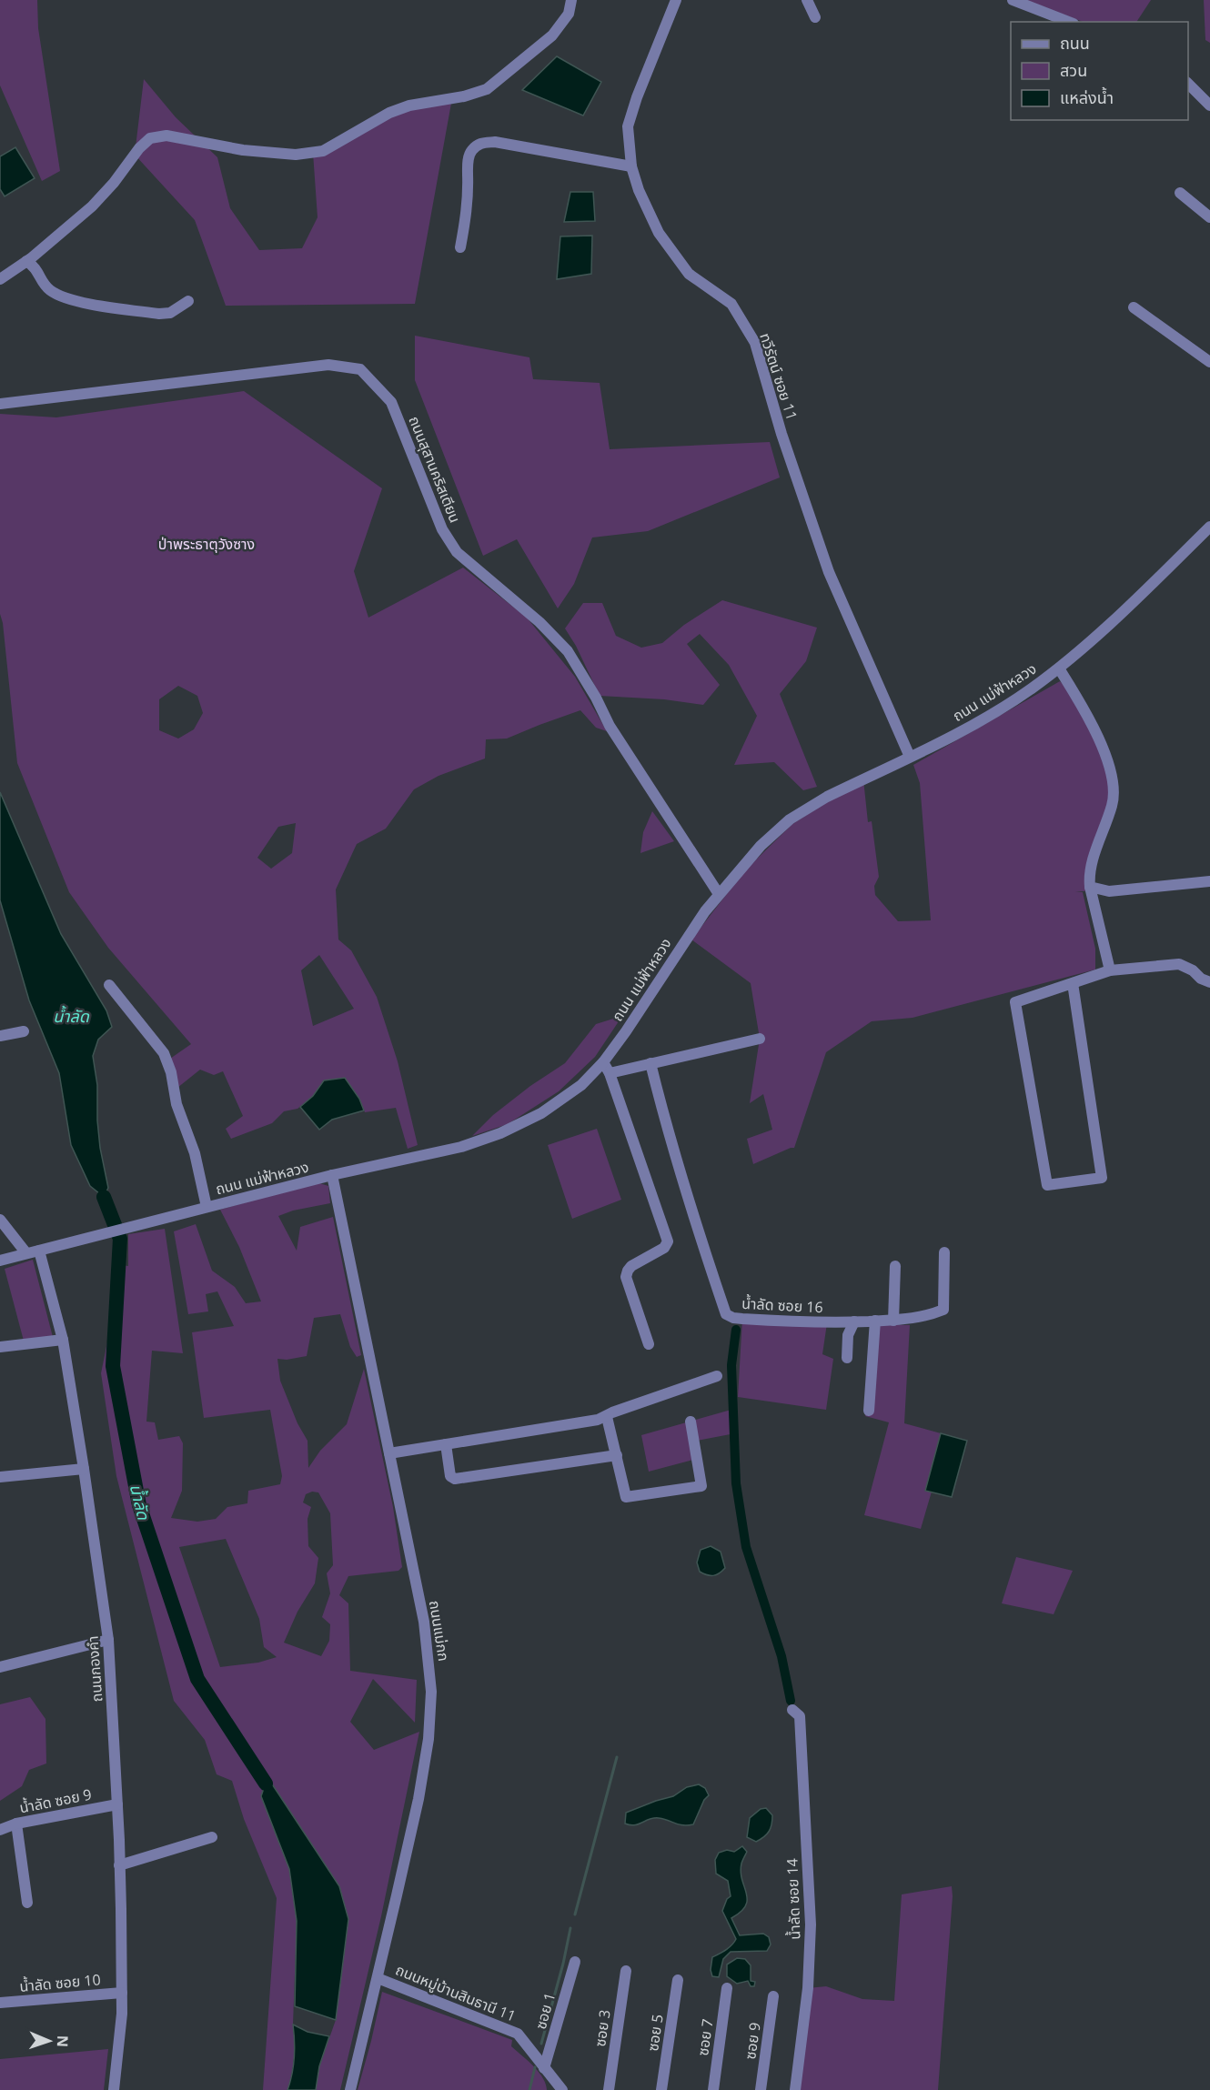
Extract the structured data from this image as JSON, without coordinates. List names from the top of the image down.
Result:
{
  "streets": {
    "street": [
      "ทวีรัตน์ ซอย 11",
      "ถนนสุสานคริสเตียน",
      "ถนน แม่ฟ้าหลวง",
      "น้ำลัด ซอย 16",
      "ถนนแม่กก",
      "ถนนกองคำ",
      "น้ำลัด ซอย 9",
      "น้ำลัด ซอย 14",
      "น้ำลัด ซอย 10",
      "ถนนหมู่บ้านสินธานี 11",
      "ซอย 1",
      "ซอย 3",
      "ซอย 5",
      "ซอย 7",
      "ซอย 9"
    ]
  },
  "crossings": [
    ["ทวีรัตน์ ซอย 11", "ถนน แม่ฟ้าหลวง"],
    ["ถนนสุสานคริสเตียน", "ถนน แม่ฟ้าหลวง"],
    ["ถนน แม่ฟ้าหลวง", "ถนนแม่กก"],
    ["ถนน แม่ฟ้าหลวง", "ถนนกองคำ"],
    ["ถนนแม่กก", "ถนนหมู่บ้านสินธานี 11"],
    ["ถนนกองคำ", "น้ำลัด ซอย 9"],
    ["ถนนกองคำ", "น้ำลัด ซอย 10"],
    ["ถนนหมู่บ้านสินธานี 11", "ซอย 1"]
  ],
  "water": ["น้ำลัด"],
  "parks": ["ป่าพระธาตุวังซาง"],
  "legend": ["ถนน", "สวน", "แหล่งน้ำ"],
  "north": "right"
}
